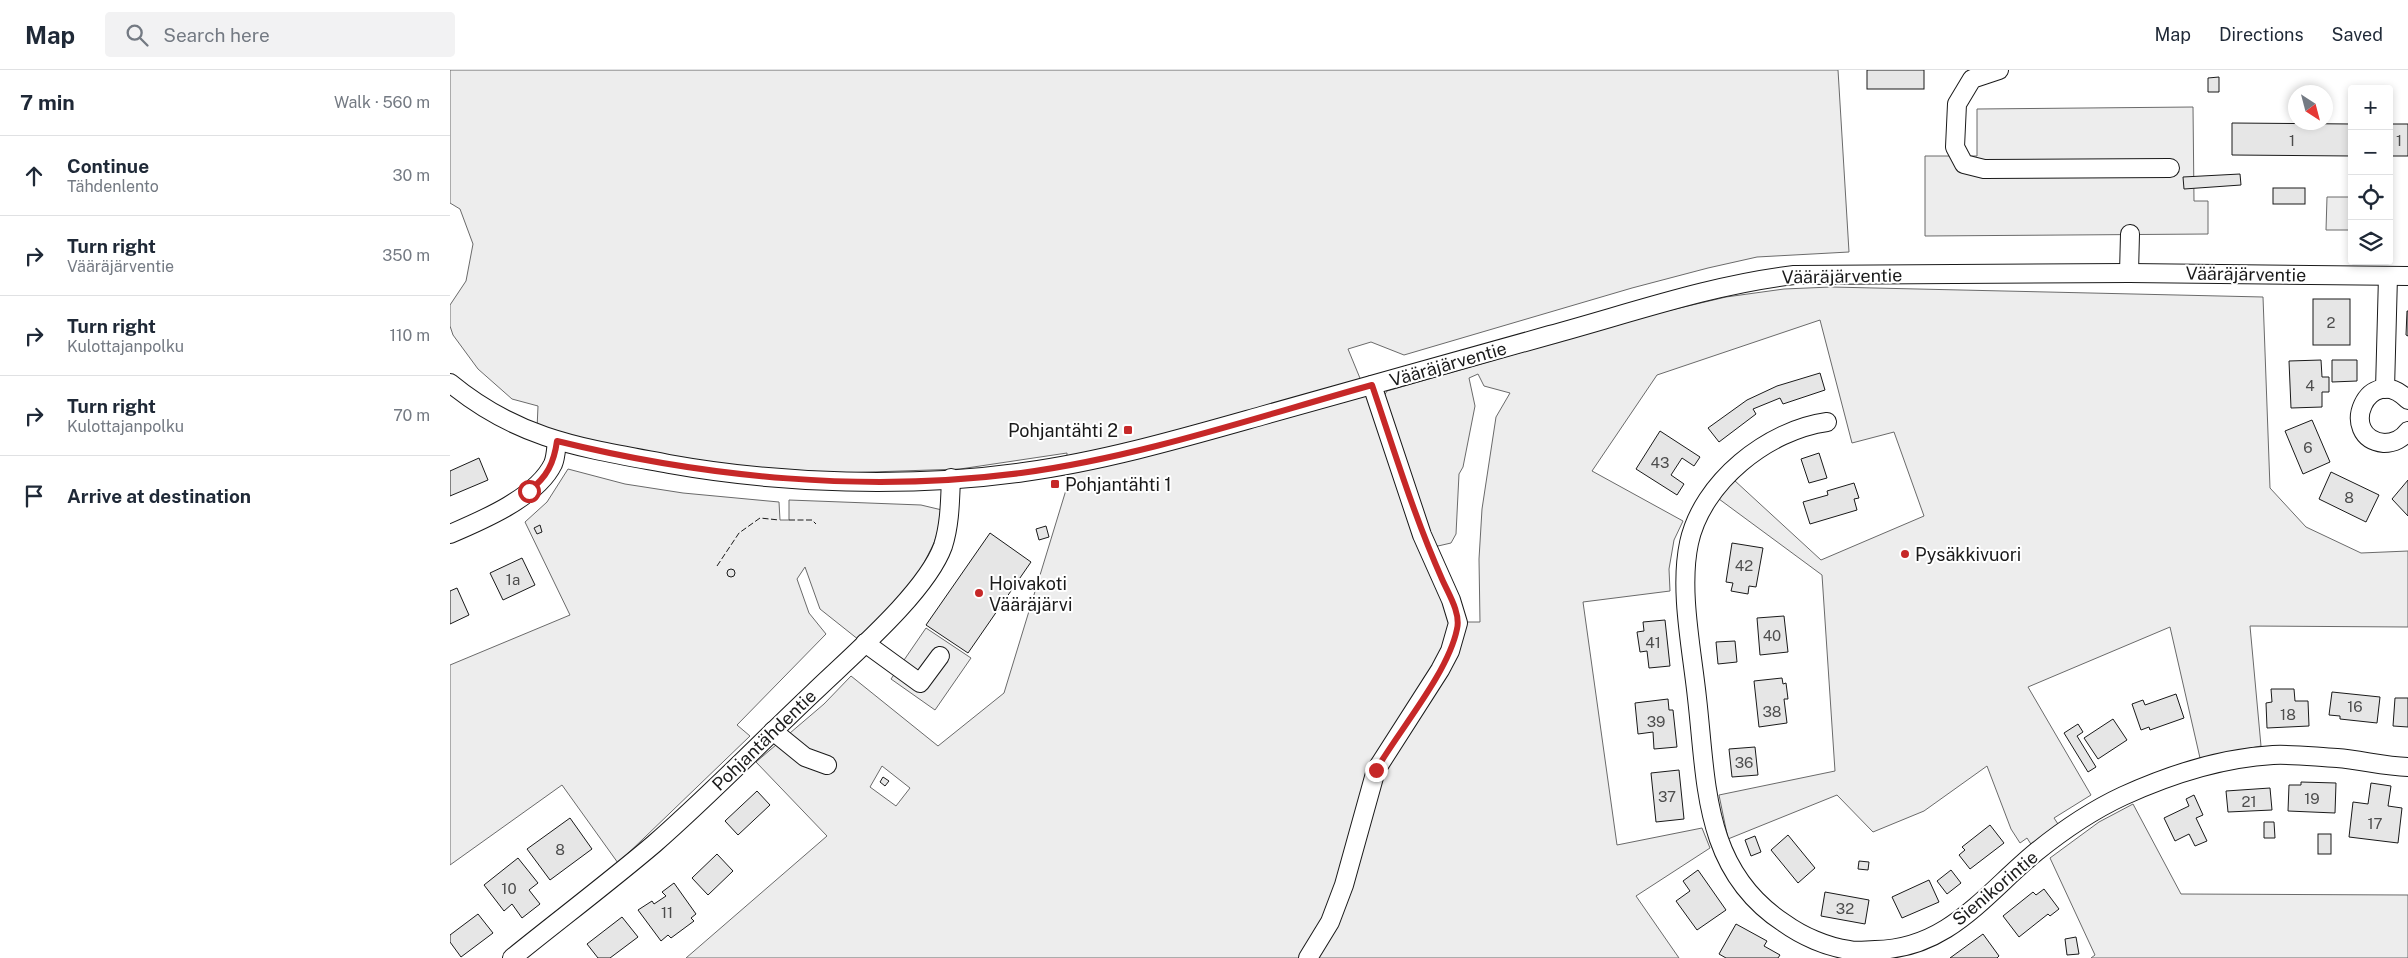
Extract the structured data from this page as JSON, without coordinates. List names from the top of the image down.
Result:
{
  "streets": {
    "street": ["Vääräjärventie", "Pohjantähdentie", "Sienikorintie"]
  },
  "crossings": [
    ["Vääräjärventie", "Pohjantähdentie"]
  ],
  "places": {
    "transit": ["Pohjantähti 2", "Pohjantähti 1"],
    "other": ["Pysäkkivuori", "Hoivakoti Vääräjärvi"]
  },
  "house_numbers": [
    "1",
    "1",
    "2",
    "4",
    "6",
    "43",
    "8",
    "42",
    "1a",
    "40",
    "41",
    "16",
    "38",
    "18",
    "39",
    "36",
    "37",
    "19",
    "21",
    "17",
    "8",
    "10",
    "32",
    "11"
  ],
  "north": "bottom right",
  "page": {
    "header": "Map",
    "search": "Search here",
    "nav": ["Map", "Directions", "Saved"],
    "heading": ["7 min", "Walk · 560 m"],
    "map_buttons": ["+", "−"],
    "list": [
      ["Continue", "Tähdenlento", "30 m"],
      ["Turn right", "Vääräjärventie", "350 m"],
      ["Turn right", "Kulottajanpolku", "110 m"],
      ["Turn right", "Kulottajanpolku", "70 m"],
      "Arrive at destination"
    ]
  }
}
